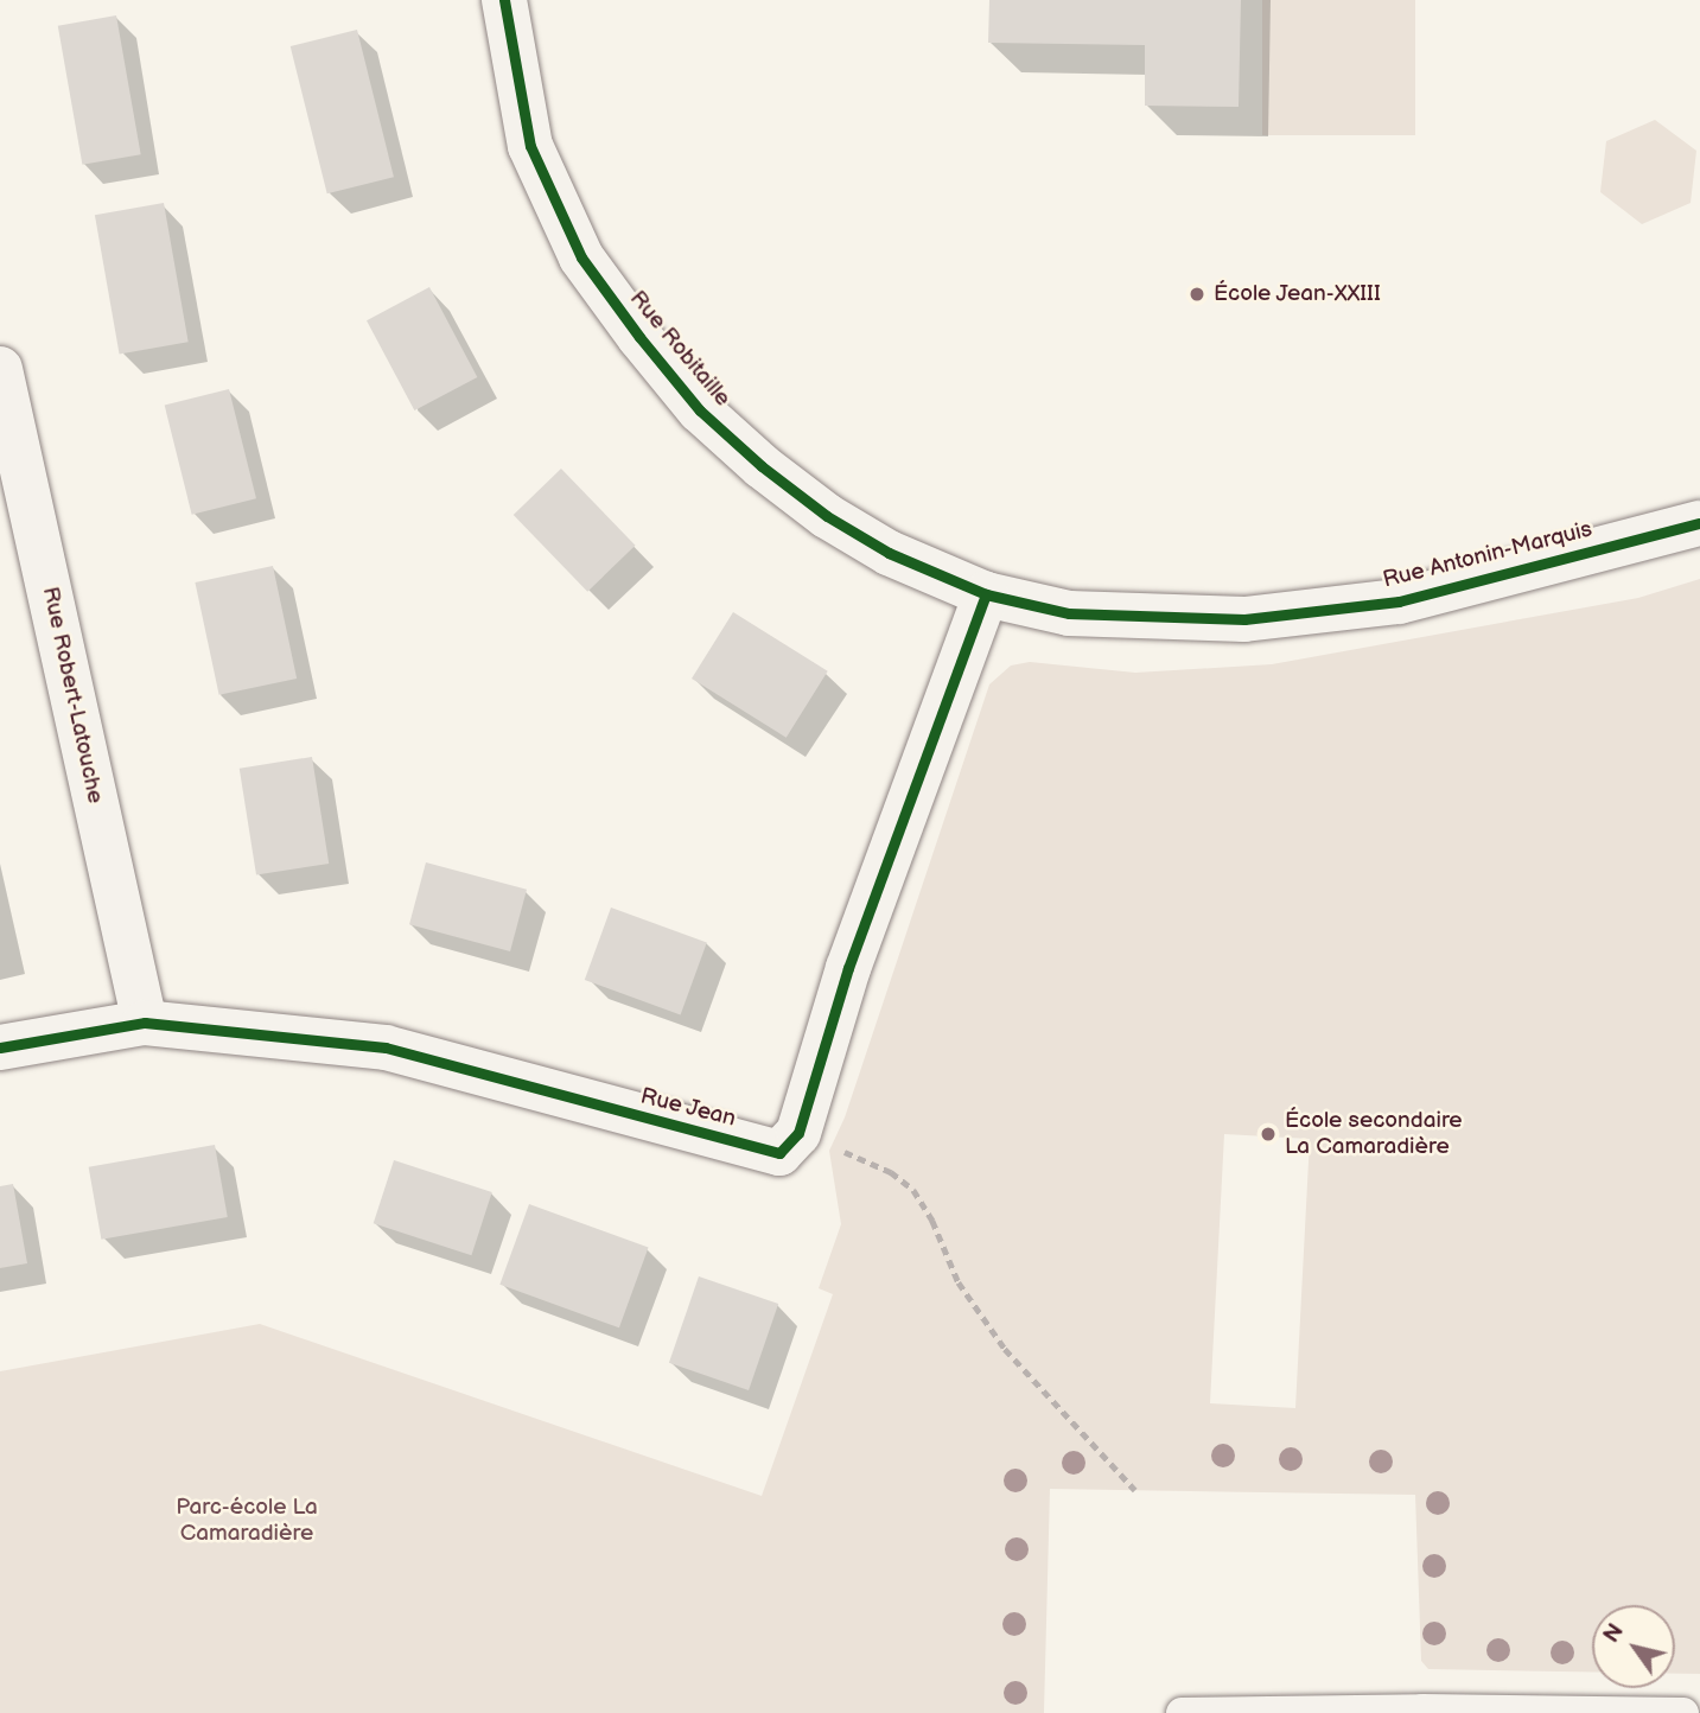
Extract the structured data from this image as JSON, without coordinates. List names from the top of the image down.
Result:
{
  "streets": {
    "street": [
      "Rue Robitaille",
      "Rue Antonin-Marquis",
      "Rue Robert-Latouche",
      "Rue Jean"
    ]
  },
  "crossings": [
    ["Rue Robitaille", "Rue Antonin-Marquis"],
    ["Rue Robert-Latouche", "Rue Jean"]
  ],
  "parks": ["Parc-école La Camaradière"],
  "places": ["École Jean-XXIII", "École secondaire La Camaradière"],
  "north": "top left"
}
